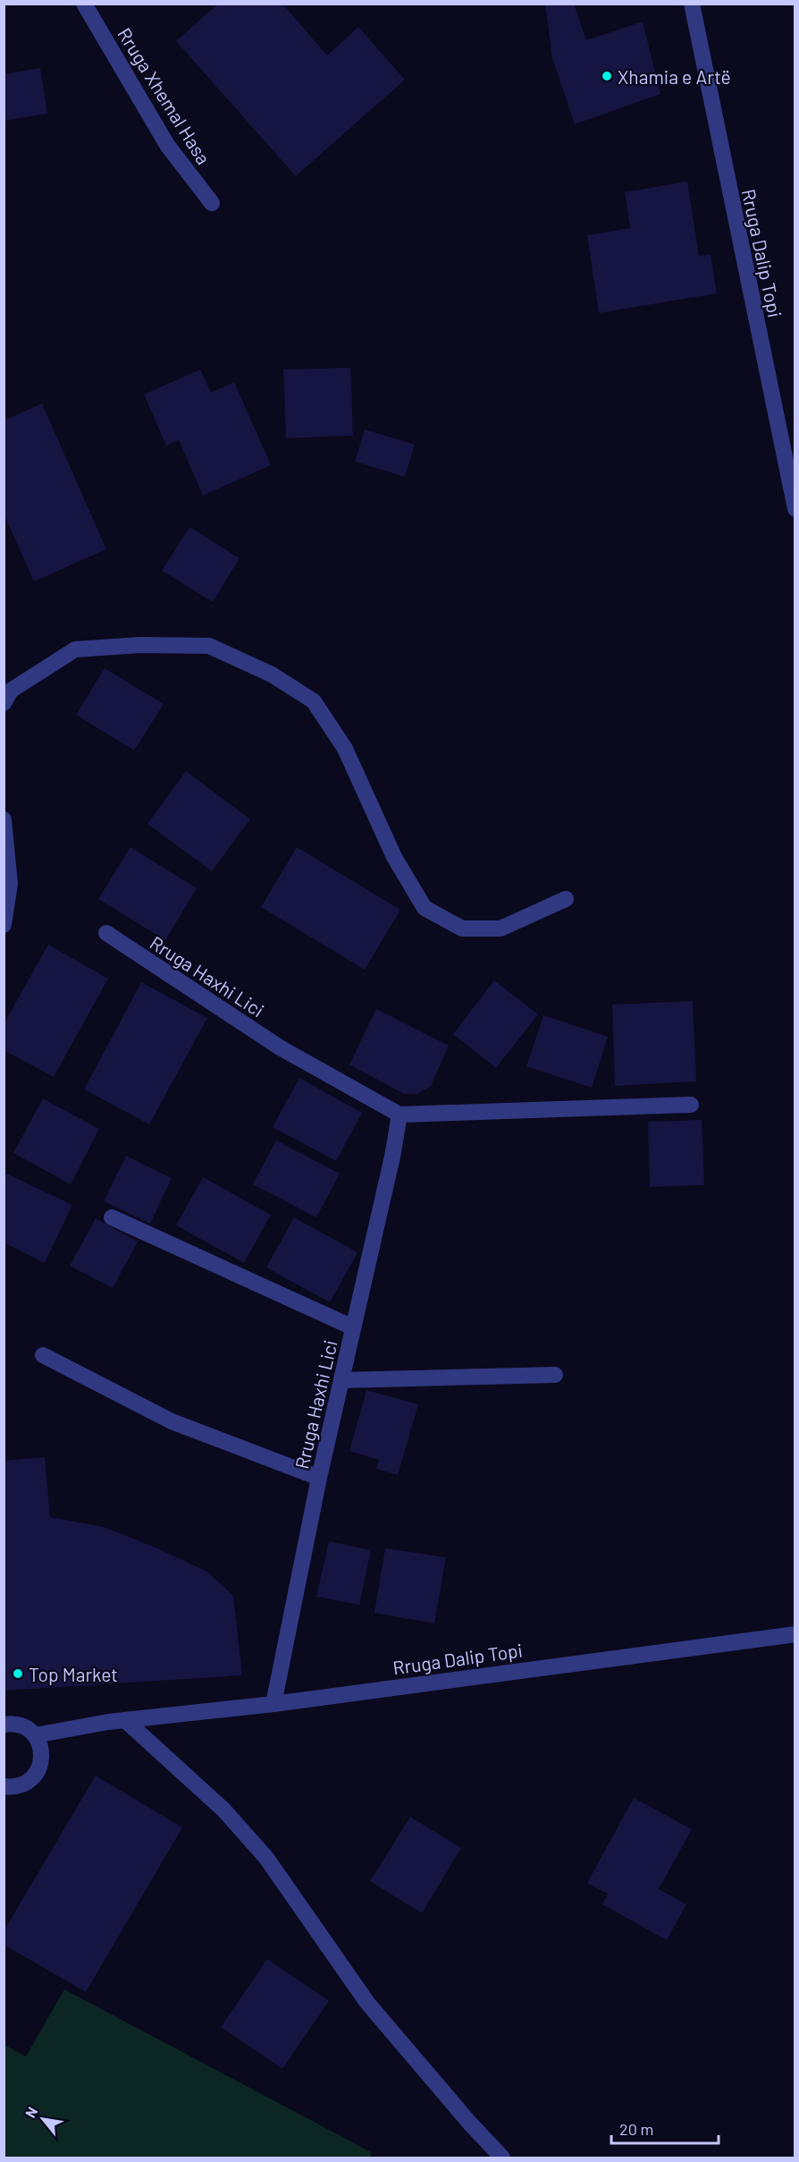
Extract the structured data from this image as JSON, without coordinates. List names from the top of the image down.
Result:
{
  "streets": {
    "street": ["Rruga Xhemal Hasa", "Rruga Dalip Topi", "Rruga Haxhi Lici"]
  },
  "crossings": [
    ["Rruga Dalip Topi", "Rruga Haxhi Lici"]
  ],
  "places": ["Xhamia e Artë", "Top Market"],
  "scale_bar": "20 m",
  "north": "top left"
}
